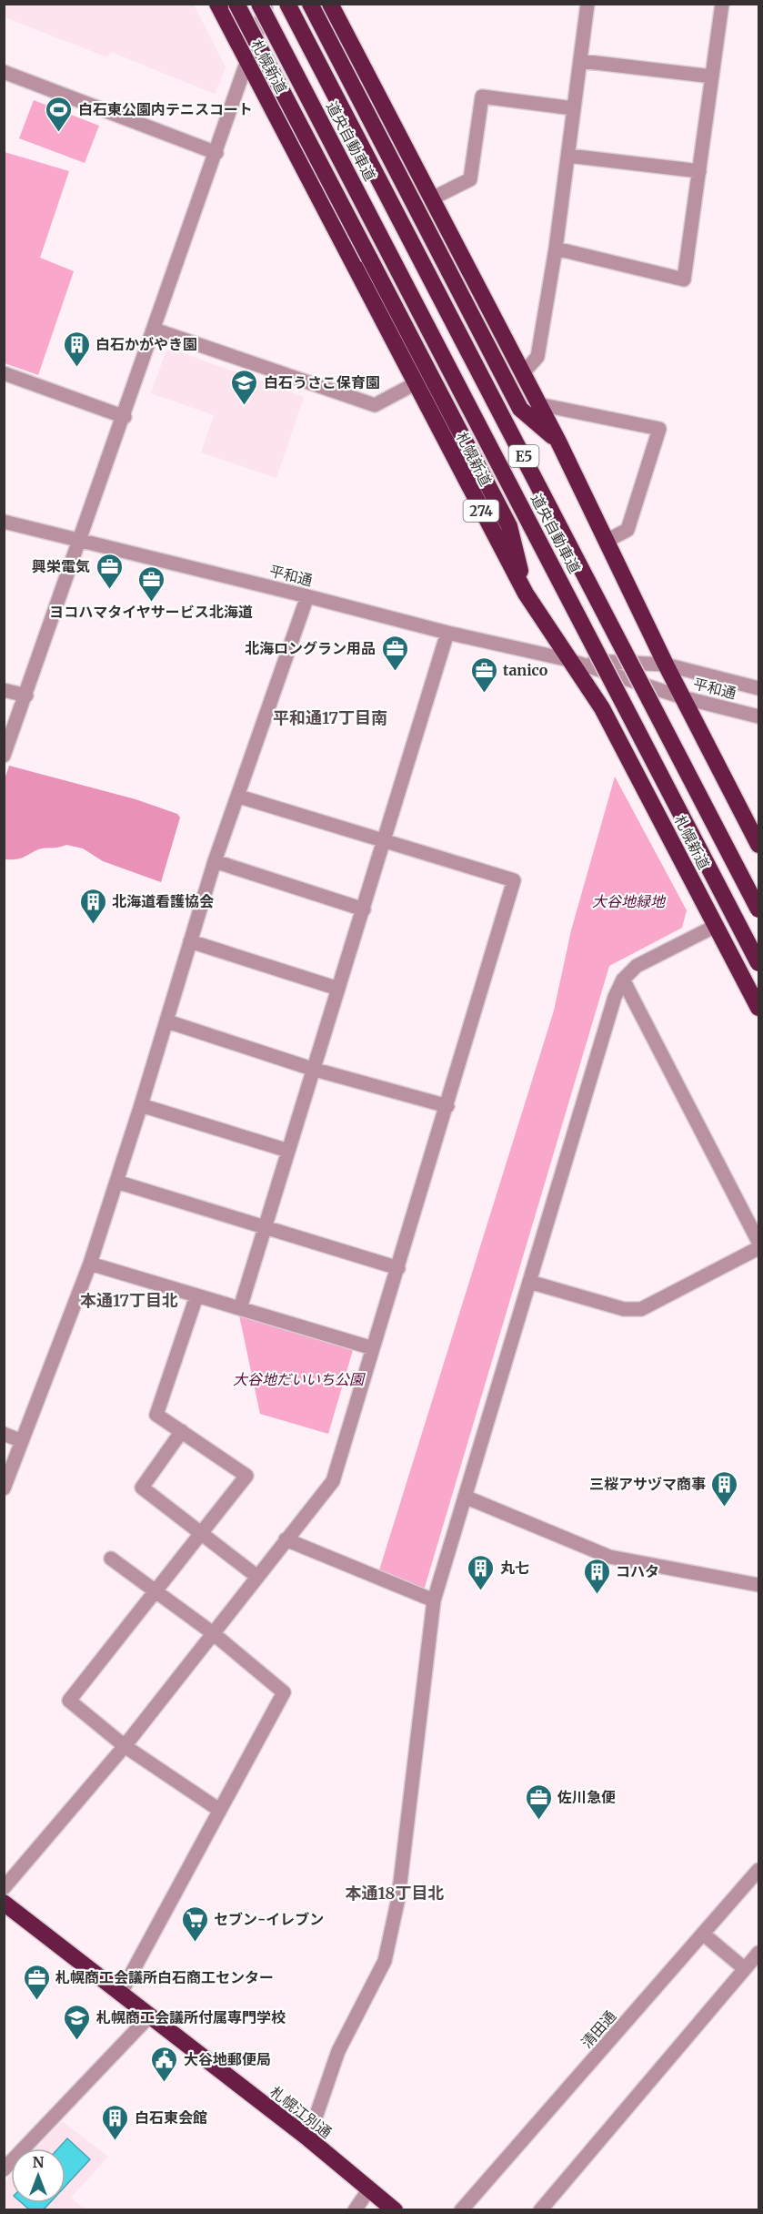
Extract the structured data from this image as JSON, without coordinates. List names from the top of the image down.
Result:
{
  "streets": {
    "highway": [
      "札幌新道",
      "道央自動車道",
      "E5",
      "274",
      "札幌江別通"
    ],
    "street": ["平和通", "清田通"]
  },
  "crossings": [
    ["札幌新道", "平和通"]
  ],
  "districts": ["平和通17丁目南", "本通17丁目北", "本通18丁目北"],
  "parks": ["大谷地緑地", "大谷地だいいち公園"],
  "places": {
    "sports": ["白石東公園内テニスコート"],
    "building": [
      "白石かがやき園",
      "北海道看護協会",
      "三桜アサヅマ商事",
      "丸七",
      "コハタ",
      "白石東会館"
    ],
    "school or university": ["白石うさこ保育園", "札幌商工会議所付属専門学校"],
    "office": [
      "興栄電気",
      "ヨコハマタイヤサービス北海道",
      "北海ロングラン用品",
      "tanico",
      "佐川急便",
      "札幌商工会議所白石商工センター"
    ],
    "supermarket": ["セブン-イレブン"],
    "public building": ["大谷地郵便局"]
  },
  "north": "top"
}
